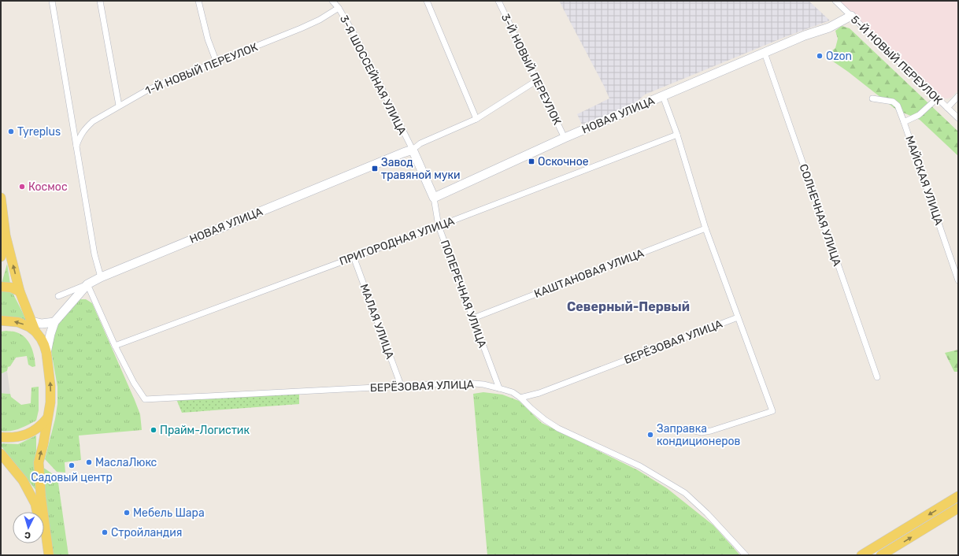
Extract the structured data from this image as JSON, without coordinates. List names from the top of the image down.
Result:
{
  "streets": {
    "street": [
      "5-Й НОВЫЙ ПЕРЕУЛОК",
      "1-Й НОВЫЙ ПЕРЕУЛОК",
      "3-Й НОВЫЙ ПЕРЕУЛОК",
      "3-Я ШОССЕЙНАЯ УЛИЦА",
      "НОВАЯ УЛИЦА",
      "МАЙСКАЯ УЛИЦА",
      "СОЛНЕЧНАЯ УЛИЦА",
      "ПРИГОРОДНАЯ УЛИЦА",
      "КАШТАНОВАЯ УЛИЦА",
      "ПОПЕРЕЧНАЯ УЛИЦА",
      "МАЛАЯ УЛИЦА",
      "БЕРЁЗОВАЯ УЛИЦА"
    ]
  },
  "crossings": [
    ["5-Й НОВЫЙ ПЕРЕУЛОК", "НОВАЯ УЛИЦА"],
    ["1-Й НОВЫЙ ПЕРЕУЛОК", "3-Я ШОССЕЙНАЯ УЛИЦА"],
    ["3-Й НОВЫЙ ПЕРЕУЛОК", "НОВАЯ УЛИЦА"],
    ["3-Я ШОССЕЙНАЯ УЛИЦА", "НОВАЯ УЛИЦА"],
    ["НОВАЯ УЛИЦА", "СОЛНЕЧНАЯ УЛИЦА"],
    ["НОВАЯ УЛИЦА", "ПОПЕРЕЧНАЯ УЛИЦА"],
    ["ПРИГОРОДНАЯ УЛИЦА", "ПОПЕРЕЧНАЯ УЛИЦА"],
    ["ПРИГОРОДНАЯ УЛИЦА", "МАЛАЯ УЛИЦА"],
    ["ПРИГОРОДНАЯ УЛИЦА", "БЕРЁЗОВАЯ УЛИЦА"],
    ["КАШТАНОВАЯ УЛИЦА", "ПОПЕРЕЧНАЯ УЛИЦА"],
    ["ПОПЕРЕЧНАЯ УЛИЦА", "БЕРЁЗОВАЯ УЛИЦА"],
    ["МАЛАЯ УЛИЦА", "БЕРЁЗОВАЯ УЛИЦА"]
  ],
  "districts": ["Северный-Первый"],
  "places": {
    "other": [
      "Ozon",
      "Tyreplus",
      "Космос",
      "Прайм-Логистик",
      "Заправка кондиционеров",
      "МаслаЛюкс",
      "Садовый центр",
      "Мебель Шара",
      "Стройландия"
    ],
    "transit": ["Оскочное", "Завод травяной муки"]
  },
  "north": "bottom"
}
